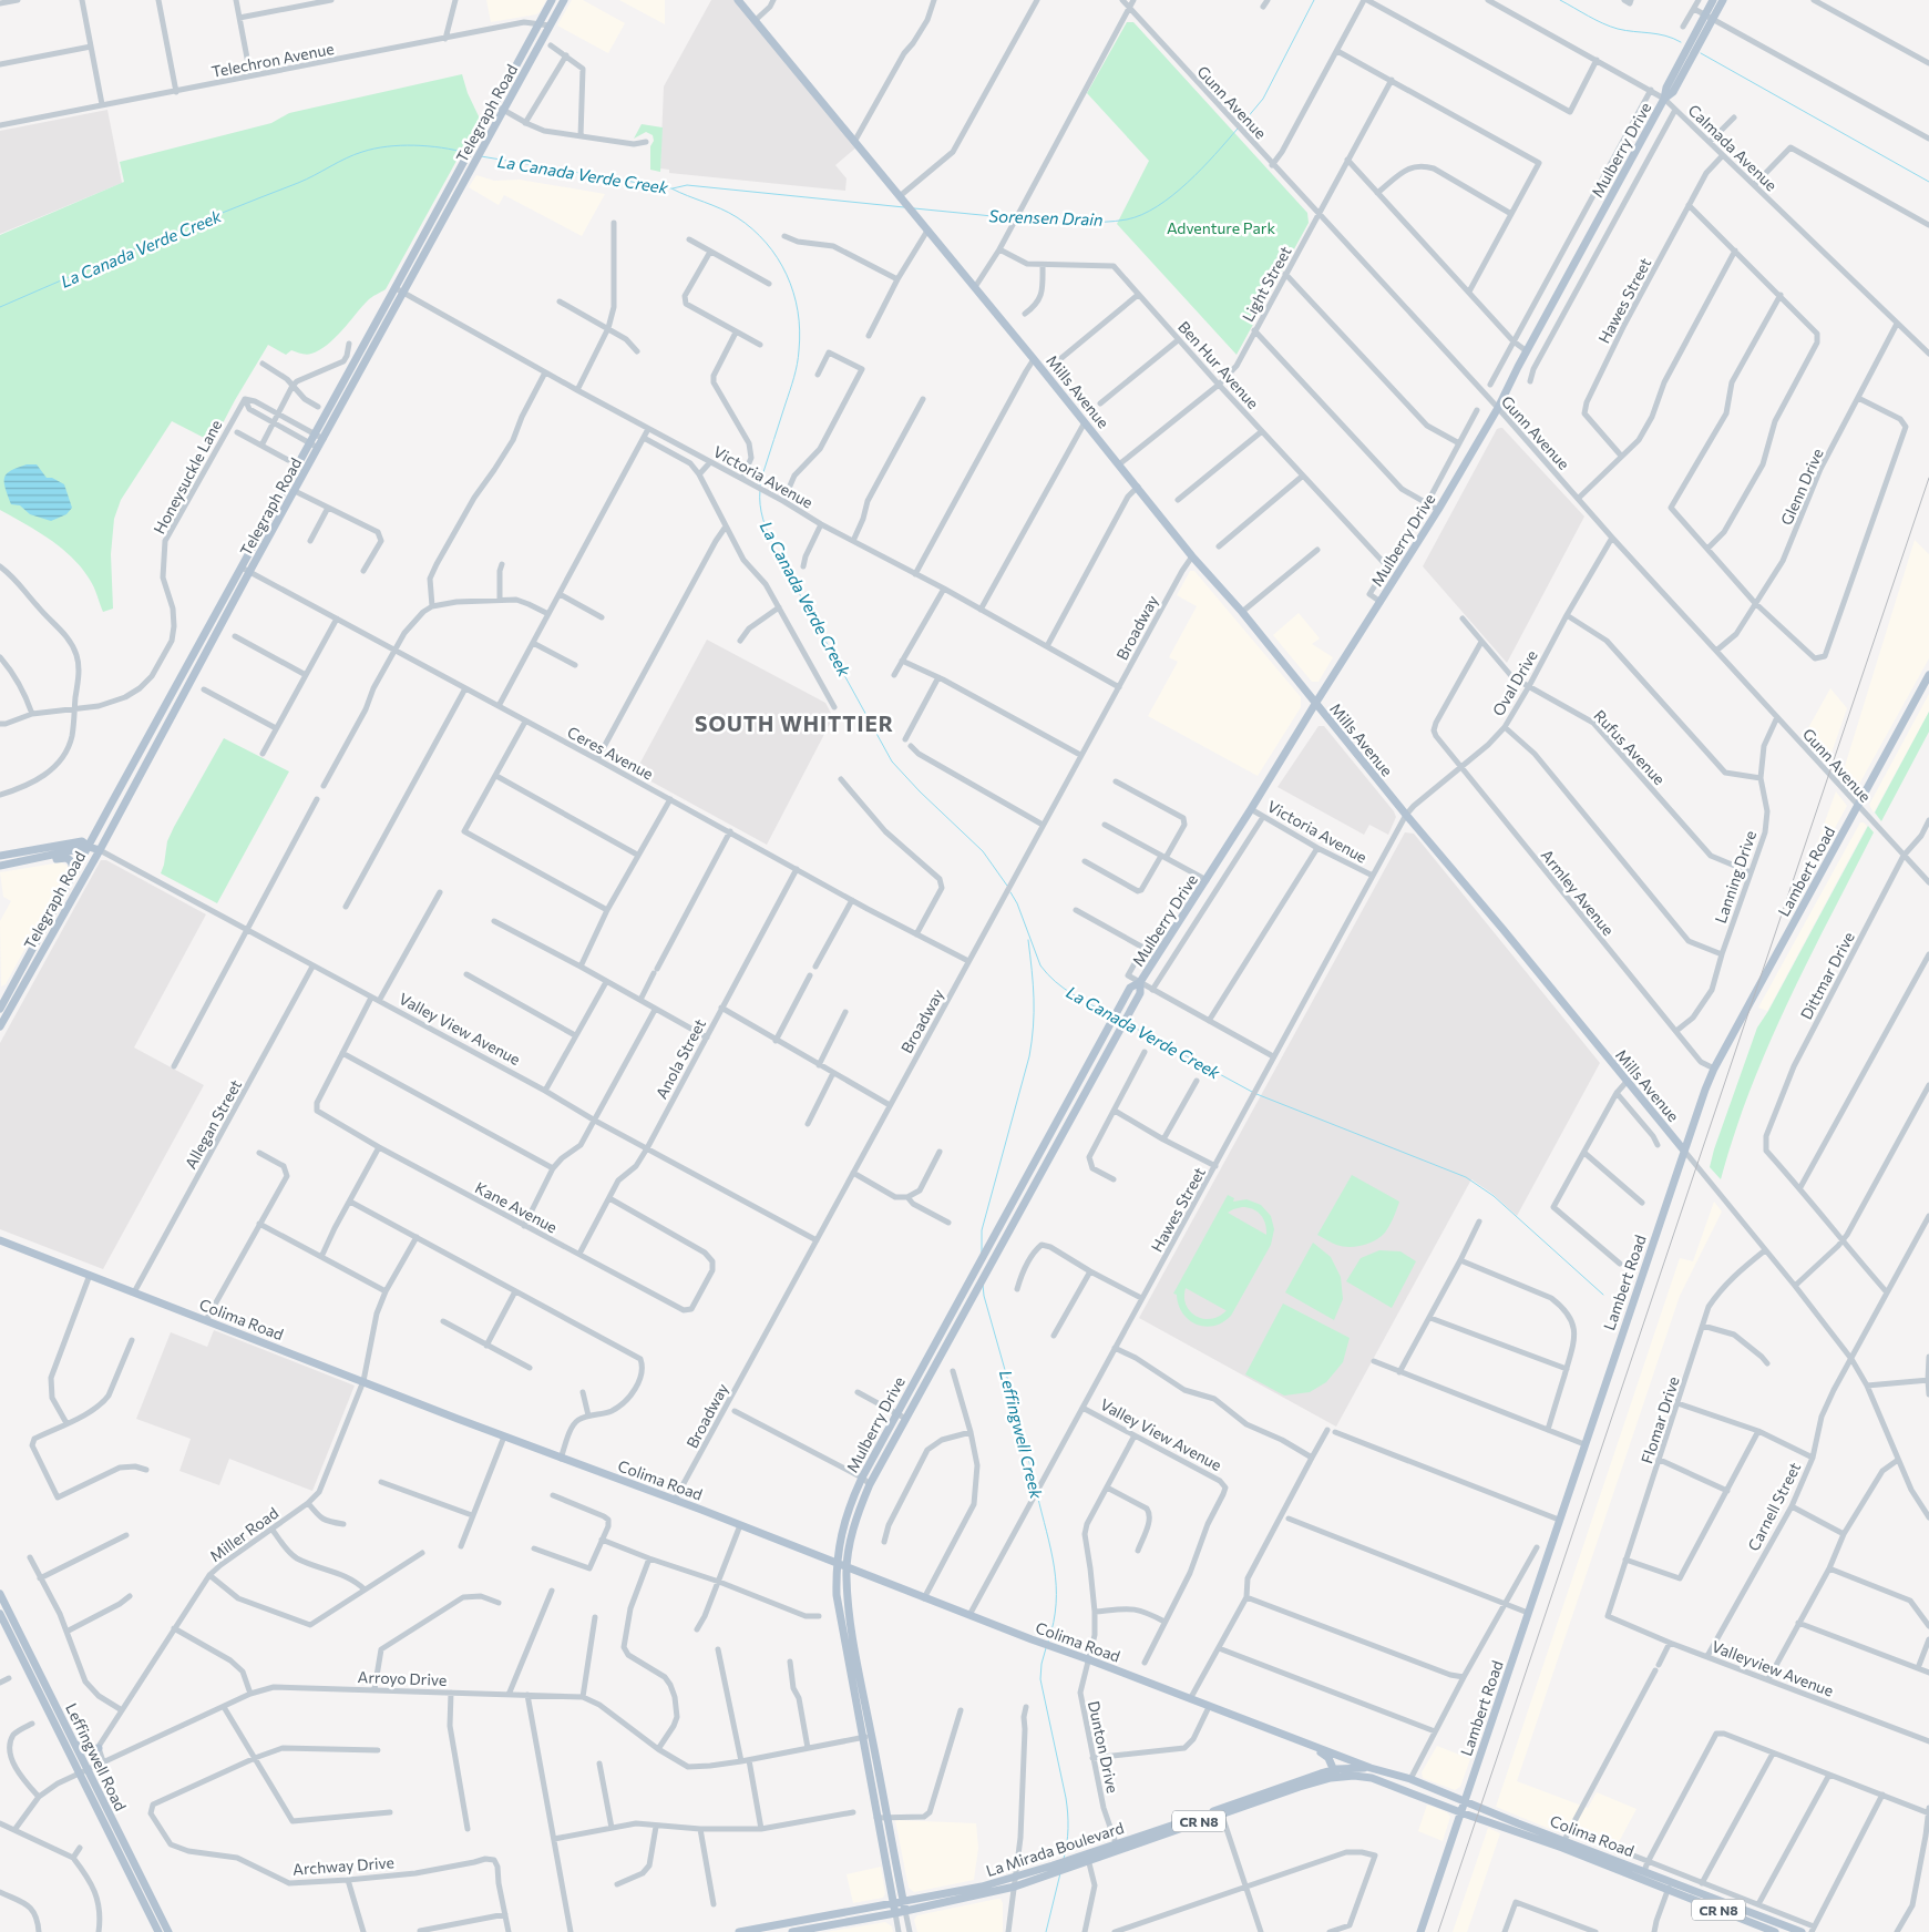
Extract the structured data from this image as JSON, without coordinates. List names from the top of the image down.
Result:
{
  "streets": {
    "main road": [
      "Telegraph Road",
      "Mulberry Drive",
      "Mills Avenue",
      "Lambert Road",
      "Valley View Avenue",
      "Colima Road",
      "Leffingwell Road",
      "CR N8",
      "La Mirada Boulevard"
    ],
    "street": [
      "Telechron Avenue",
      "Gunn Avenue",
      "Calmada Avenue",
      "Light Street",
      "Hawes Street",
      "Ben Hur Avenue",
      "Honeysuckle Lane",
      "Victoria Avenue",
      "Glenn Drive",
      "Broadway",
      "Oval Drive",
      "Rufus Avenue",
      "Ceres Avenue",
      "Lanning Drive",
      "Armley Avenue",
      "Dittmar Drive",
      "Anola Street",
      "Allegan Street",
      "Kane Avenue",
      "Flomar Drive",
      "Carnell Street",
      "Miller Road",
      "Valleyview Avenue",
      "Arroyo Drive",
      "Dunton Drive",
      "Archway Drive"
    ]
  },
  "crossings": [
    ["Telechron Avenue", "Telegraph Road"],
    ["Gunn Avenue", "Mulberry Drive"],
    ["Gunn Avenue", "Light Street"],
    ["Gunn Avenue", "Glenn Drive"],
    ["Gunn Avenue", "Oval Drive"],
    ["Gunn Avenue", "Lambert Road"],
    ["Gunn Avenue", "Lanning Drive"],
    ["Gunn Avenue", "Dittmar Drive"],
    ["Telegraph Road", "Victoria Avenue"],
    ["Telegraph Road", "Ceres Avenue"],
    ["Telegraph Road", "Valley View Avenue"],
    ["Calmada Avenue", "Mulberry Drive"],
    ["Calmada Avenue", "Hawes Street"],
    ["Calmada Avenue", "Glenn Drive"],
    ["Mulberry Drive", "Ben Hur Avenue"],
    ["Mulberry Drive", "Mills Avenue"],
    ["Mulberry Drive", "Victoria Avenue"],
    ["Mulberry Drive", "Colima Road"],
    ["Mulberry Drive", "Arroyo Drive"],
    ["Mulberry Drive", "La Mirada Boulevard"],
    ["Light Street", "Ben Hur Avenue"],
    ["Light Street", "Mills Avenue"],
    ["Hawes Street", "Mills Avenue"],
    ["Hawes Street", "Victoria Avenue"],
    ["Hawes Street", "Oval Drive"],
    ["Hawes Street", "Valley View Avenue"],
    ["Hawes Street", "Colima Road"],
    ["Mills Avenue", "Broadway"],
    ["Mills Avenue", "Oval Drive"],
    ["Mills Avenue", "Lambert Road"],
    ["Mills Avenue", "Flomar Drive"],
    ["Mills Avenue", "Carnell Street"],
    ["Victoria Avenue", "Broadway"],
    ["Broadway", "Ceres Avenue"],
    ["Broadway", "Valley View Avenue"],
    ["Broadway", "Colima Road"],
    ["Oval Drive", "Rufus Avenue"],
    ["Oval Drive", "Armley Avenue"],
    ["Rufus Avenue", "Lanning Drive"],
    ["Rufus Avenue", "Armley Avenue"],
    ["Ceres Avenue", "Anola Street"],
    ["Lambert Road", "Armley Avenue"],
    ["Lambert Road", "Colima Road"],
    ["Lanning Drive", "Armley Avenue"],
    ["Valley View Avenue", "Anola Street"],
    ["Valley View Avenue", "Allegan Street"],
    ["Valley View Avenue", "Dunton Drive"],
    ["Anola Street", "Kane Avenue"],
    ["Allegan Street", "Colima Road"],
    ["Colima Road", "Miller Road"],
    ["Colima Road", "Dunton Drive"],
    ["Colima Road", "La Mirada Boulevard"],
    ["Flomar Drive", "Valleyview Avenue"],
    ["Carnell Street", "Valleyview Avenue"],
    ["Arroyo Drive", "Leffingwell Road"],
    ["Dunton Drive", "La Mirada Boulevard"]
  ],
  "districts": ["SOUTH WHITTIER"],
  "water": ["La Canada Verde Creek", "Sorensen Drain", "Leffingwell Creek"],
  "parks": ["Adventure Park"]
}
